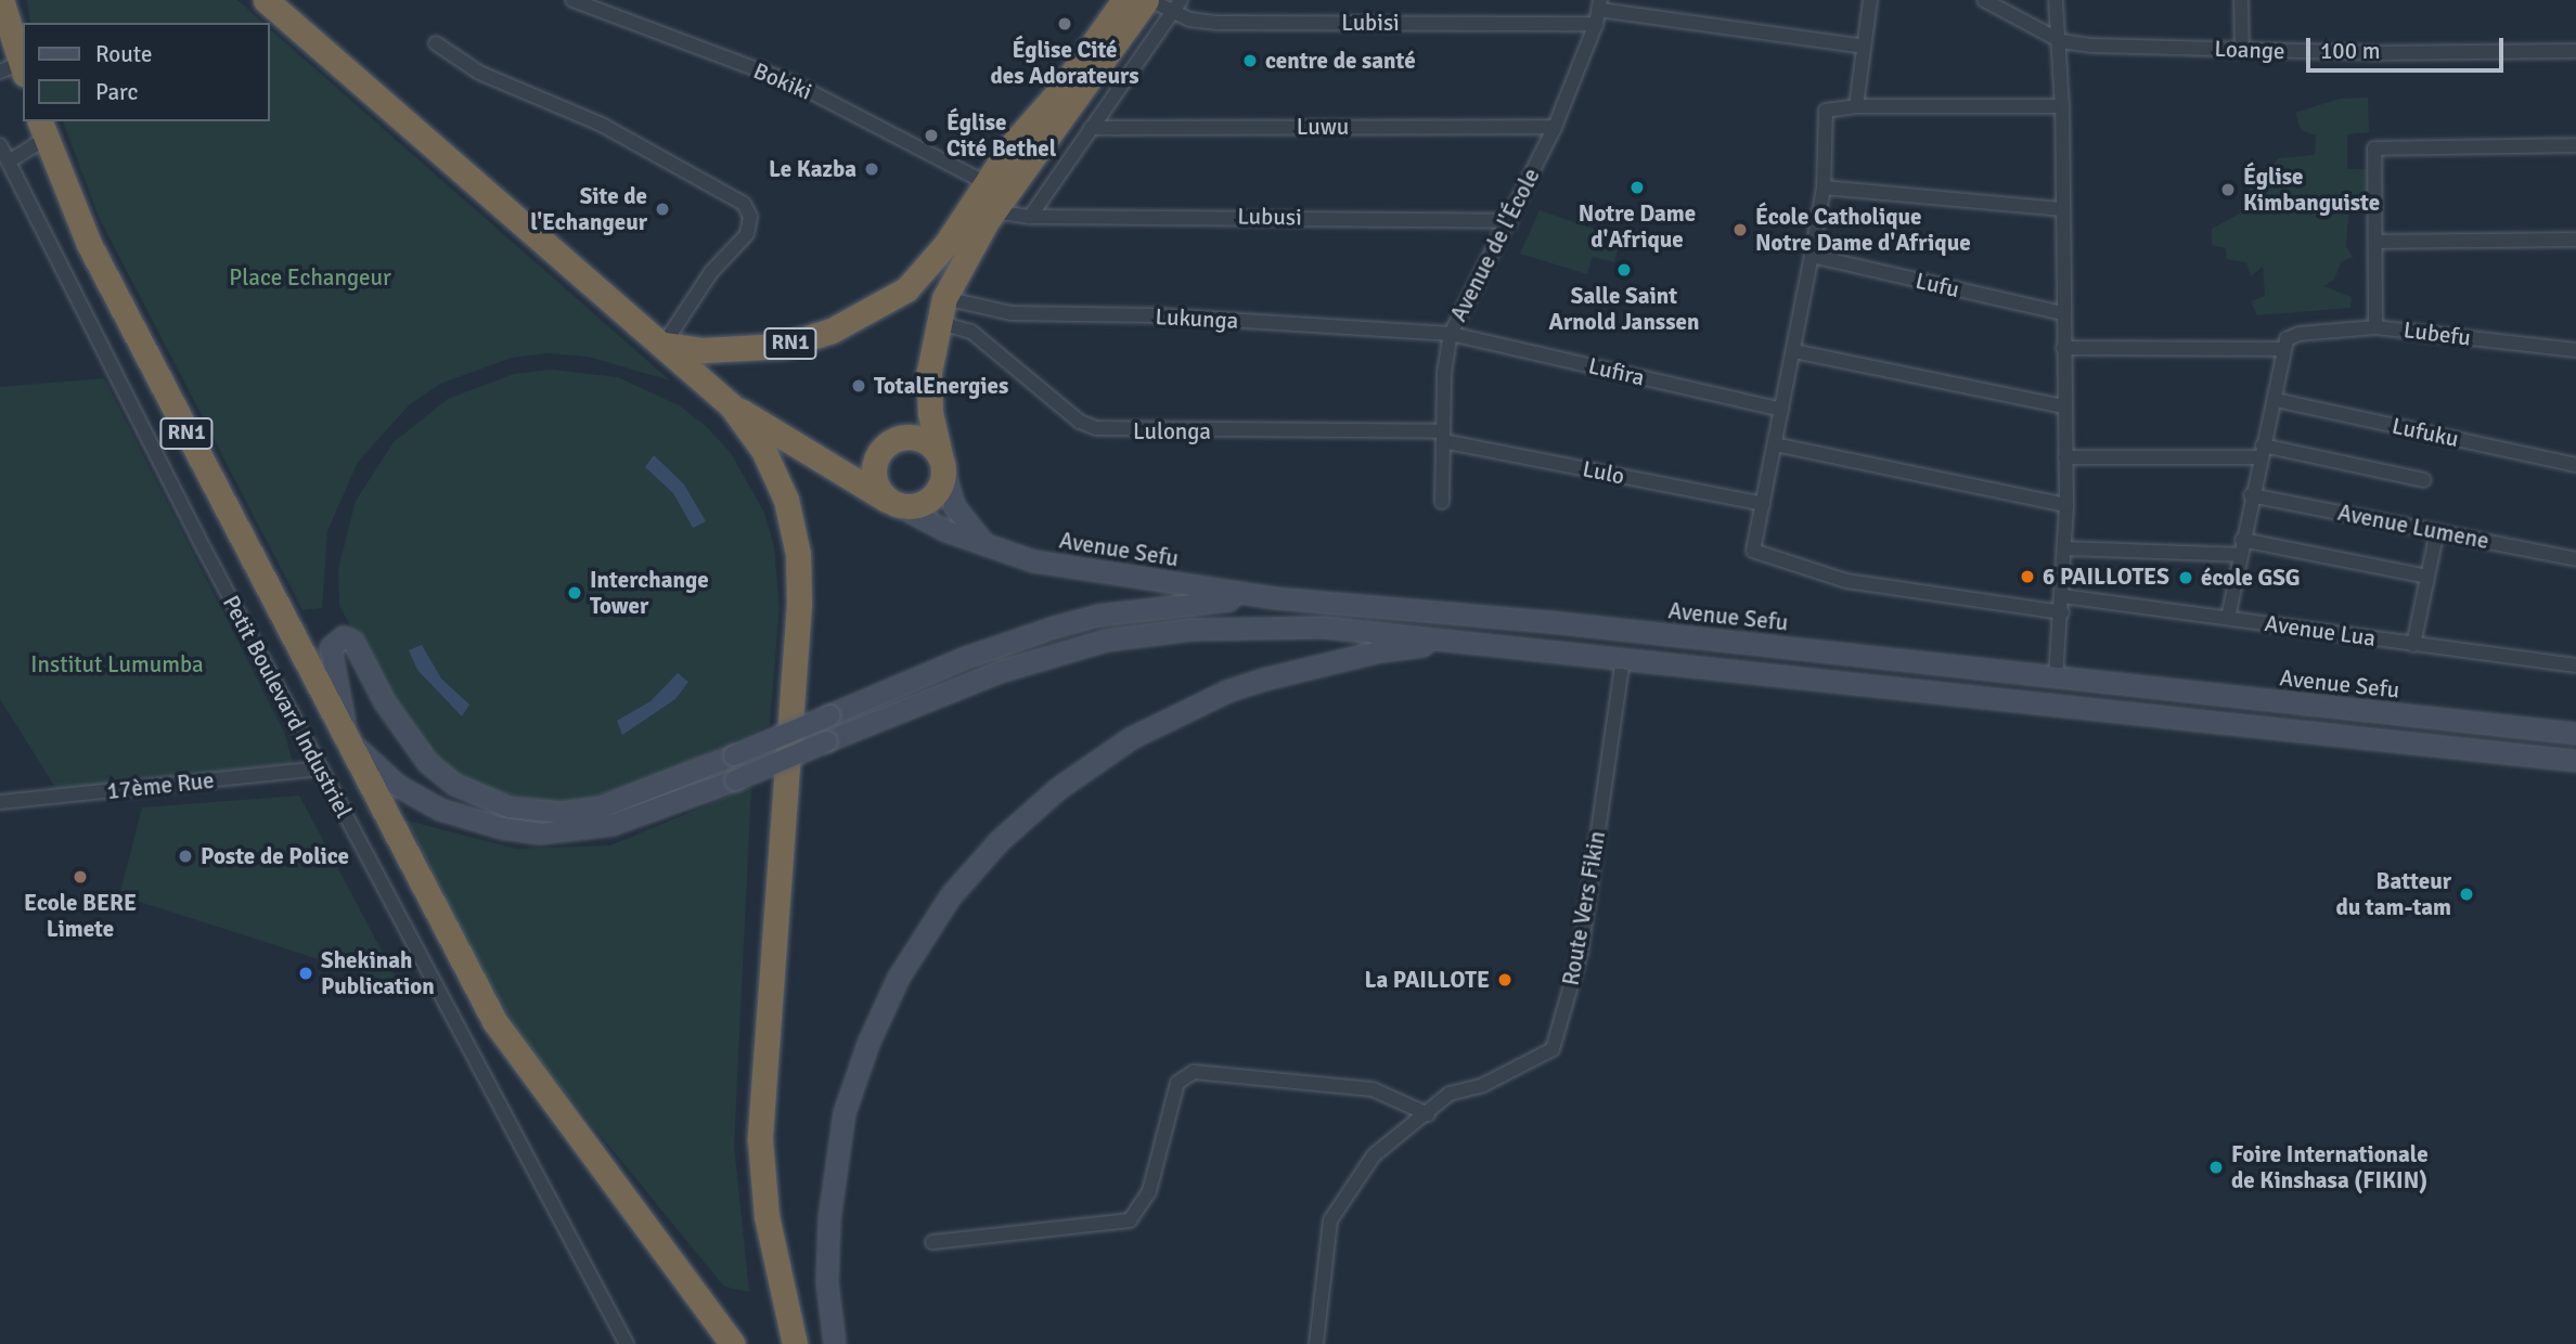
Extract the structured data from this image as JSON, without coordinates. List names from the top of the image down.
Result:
{
  "streets": {
    "highway": ["RN1"],
    "main road": ["Avenue Sefu"],
    "street": [
      "Lubisi",
      "Loange",
      "Bokiki",
      "Luwu",
      "Lubusi",
      "Avenue de l'École",
      "Lufu",
      "Lukunga",
      "Lubefu",
      "Lufira",
      "Lulonga",
      "Lufuku",
      "Lulo",
      "Avenue Lumene",
      "Avenue Lua",
      "Petit Boulevard Industriel",
      "17ème Rue",
      "Route Vers Fikin"
    ]
  },
  "crossings": [
    ["Lubisi", "Avenue de l'École"],
    ["Lubisi", "RN1"],
    ["Bokiki", "RN1"],
    ["Luwu", "Avenue de l'École"],
    ["Lubusi", "Avenue de l'École"],
    ["Avenue de l'École", "Lukunga"],
    ["Avenue de l'École", "Lufira"],
    ["Avenue de l'École", "Lulonga"],
    ["Avenue de l'École", "Lulo"],
    ["Lukunga", "Lufira"],
    ["Lukunga", "Lulonga"],
    ["Lulonga", "Lulo"],
    ["Avenue Sefu", "Route Vers Fikin"],
    ["Petit Boulevard Industriel", "17ème Rue"]
  ],
  "parks": ["Place Echangeur", "Institut Lumumba"],
  "places": [
    "Église Cité des Adorateurs",
    "centre de santé",
    "Église Cité Bethel",
    "Le Kazba",
    "Notre Dame d'Afrique",
    "Église Kimbanguiste",
    "Site de l'Echangeur",
    "École Catholique Notre Dame d'Afrique",
    "Salle Saint Arnold Janssen",
    "TotalEnergies",
    "6 PAILLOTES",
    "école GSG",
    "Interchange Tower",
    "Poste de Police",
    "Ecole BERE Limete",
    "Batteur du tam-tam",
    "Shekinah Publication",
    "La PAILLOTE",
    "Foire Internationale de Kinshasa (FIKIN)"
  ],
  "legend": ["Route", "Parc"],
  "scale_bar": "100 m"
}
